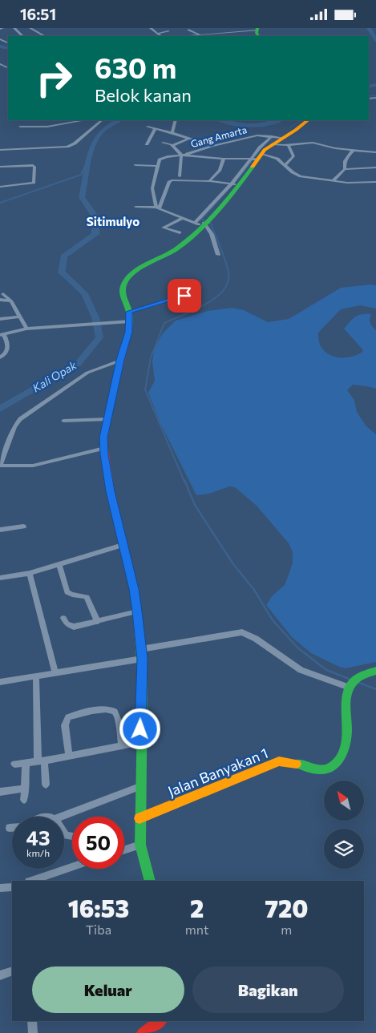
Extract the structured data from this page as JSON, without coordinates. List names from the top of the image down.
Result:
{
  "streets": {
    "main road": ["Jalan Banyakan 1"],
    "street": ["Gang Amarta"]
  },
  "districts": ["Sitimulyo"],
  "water": ["Kali Opak"],
  "north": "top left",
  "page": {
    "status": "16:51",
    "turn": ["630 m", "Belok kanan"],
    "speed": "43 km/h",
    "limit": "50",
    "eta": [
      "16:53",
      "Tiba",
      "2",
      "mnt",
      "720",
      "m"
    ],
    "buttons": ["Keluar", "Bagikan"]
  }
}
